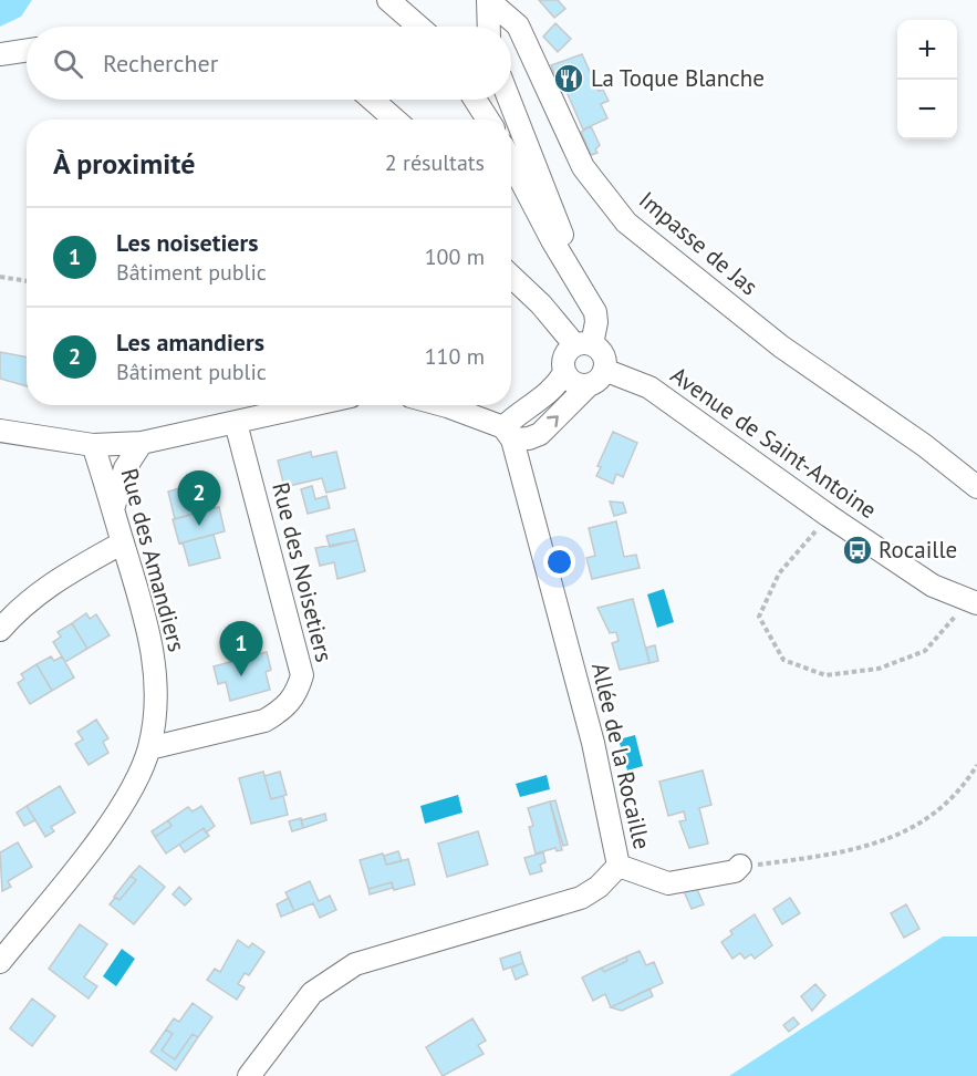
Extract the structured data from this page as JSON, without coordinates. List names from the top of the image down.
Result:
{
  "streets": {
    "street": [
      "Impasse de Jas",
      "Avenue de Saint-Antoine",
      "Rue des Amandiers",
      "Rue des Noisetiers",
      "Allée de la Rocaille"
    ]
  },
  "crossings": [
    ["Rue des Amandiers", "Rue des Noisetiers"]
  ],
  "places": {
    "restaurant": ["La Toque Blanche"],
    "bus stop": ["Rocaille"]
  },
  "page": {
    "map_buttons": ["+", "−"],
    "search": "Rechercher",
    "heading": ["À proximité", "2 résultats"],
    "list": [
      {
        "mark": "1",
        "name": "Les noisetiers",
        "note": "Bâtiment public",
        "value": "100 m"
      },
      {
        "mark": "2",
        "name": "Les amandiers",
        "note": "Bâtiment public",
        "value": "110 m"
      }
    ],
    "pins": ["2", "1"]
  }
}
